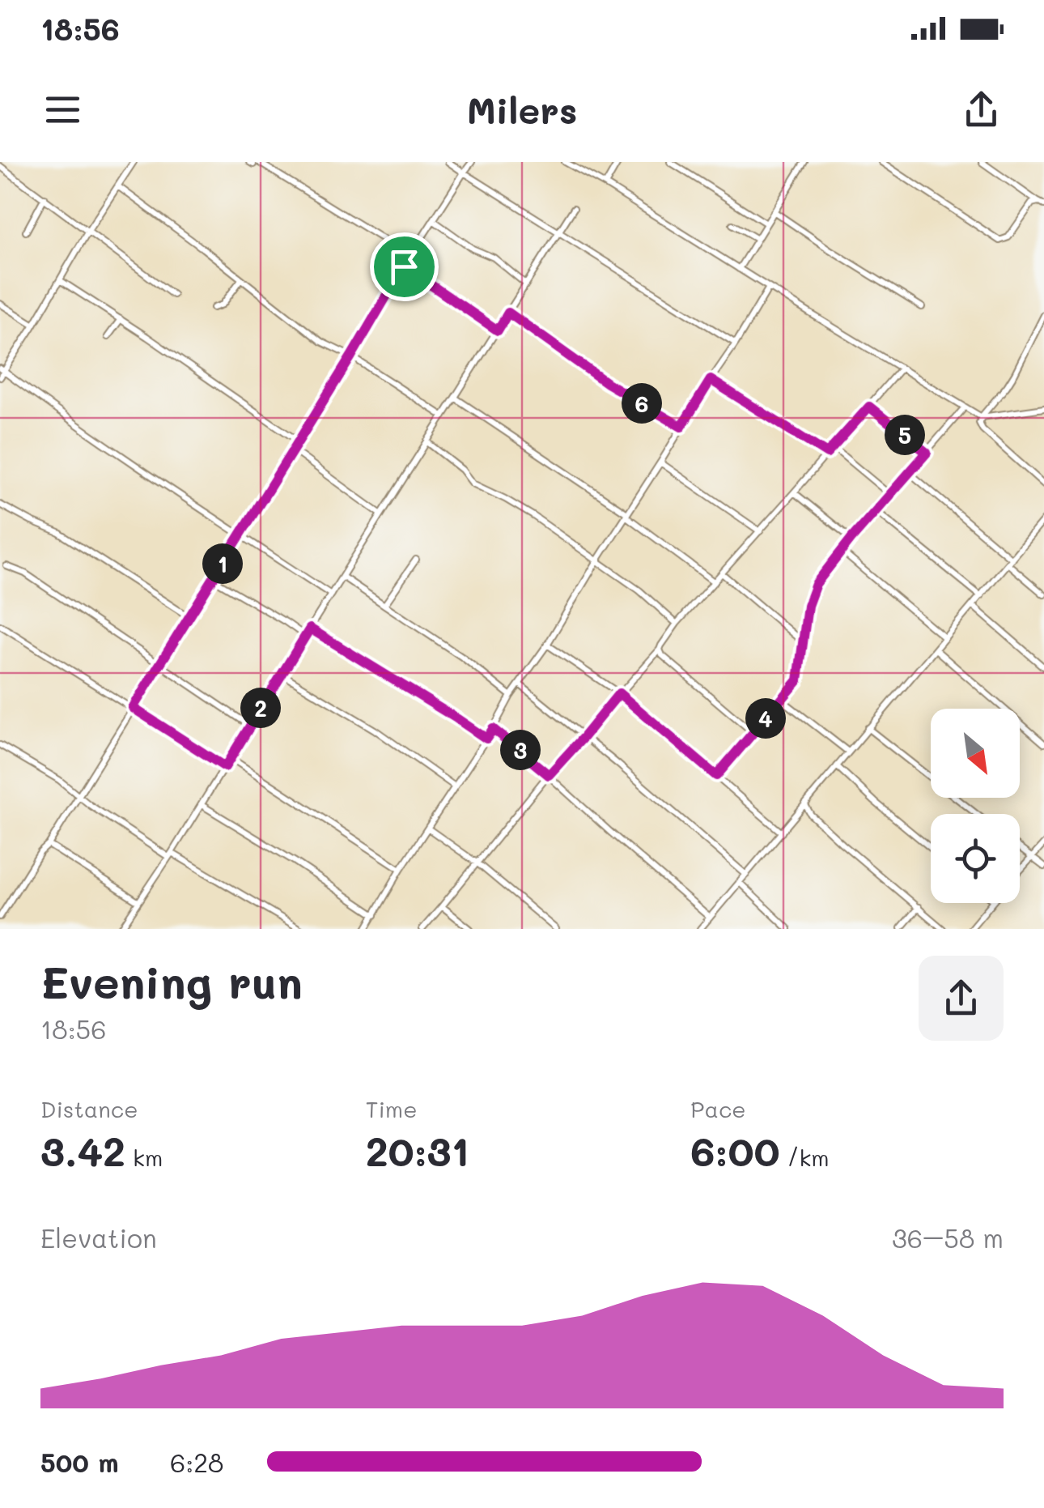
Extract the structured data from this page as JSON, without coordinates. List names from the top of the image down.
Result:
{
  "north": "bottom right",
  "page": {
    "status": "18:56",
    "header": "Milers",
    "pins": [
      "6",
      "5",
      "1",
      "2",
      "4",
      "3"
    ],
    "heading": ["Evening run", "18:56"],
    "stats": [
      ["Distance", "3.42 km"],
      ["Time", "20:31"],
      ["Pace", "6:00 /km"]
    ],
    "chart": ["Elevation", "36–58 m"],
    "list": [
      {
        "name": "500 m",
        "note": "6:28"
      }
    ]
  }
}
